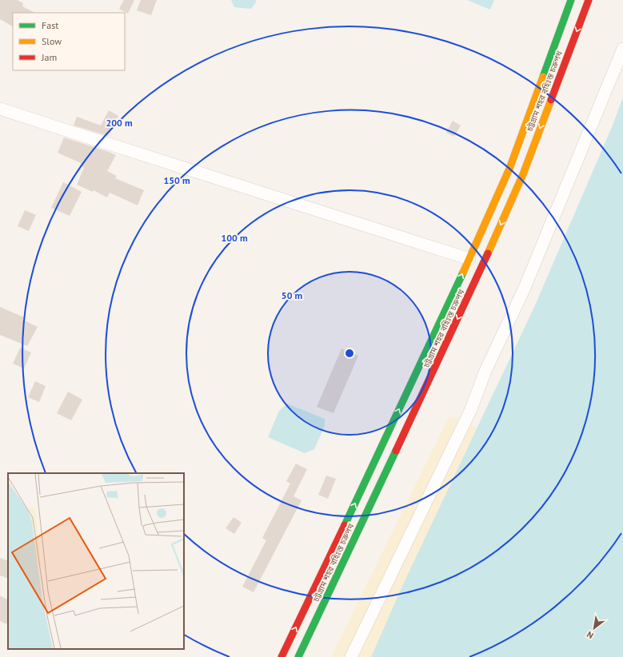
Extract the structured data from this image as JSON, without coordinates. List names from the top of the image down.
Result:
{
  "streets": {
    "main road": ["চট্টগ্রাম শহর বহিঃস্ত চক্রপথ"]
  },
  "legend": ["Fast", "Slow", "Jam"],
  "north": "bottom left",
  "rings": [
    "200 m",
    "150 m",
    "100 m",
    "50 m"
  ]
}
